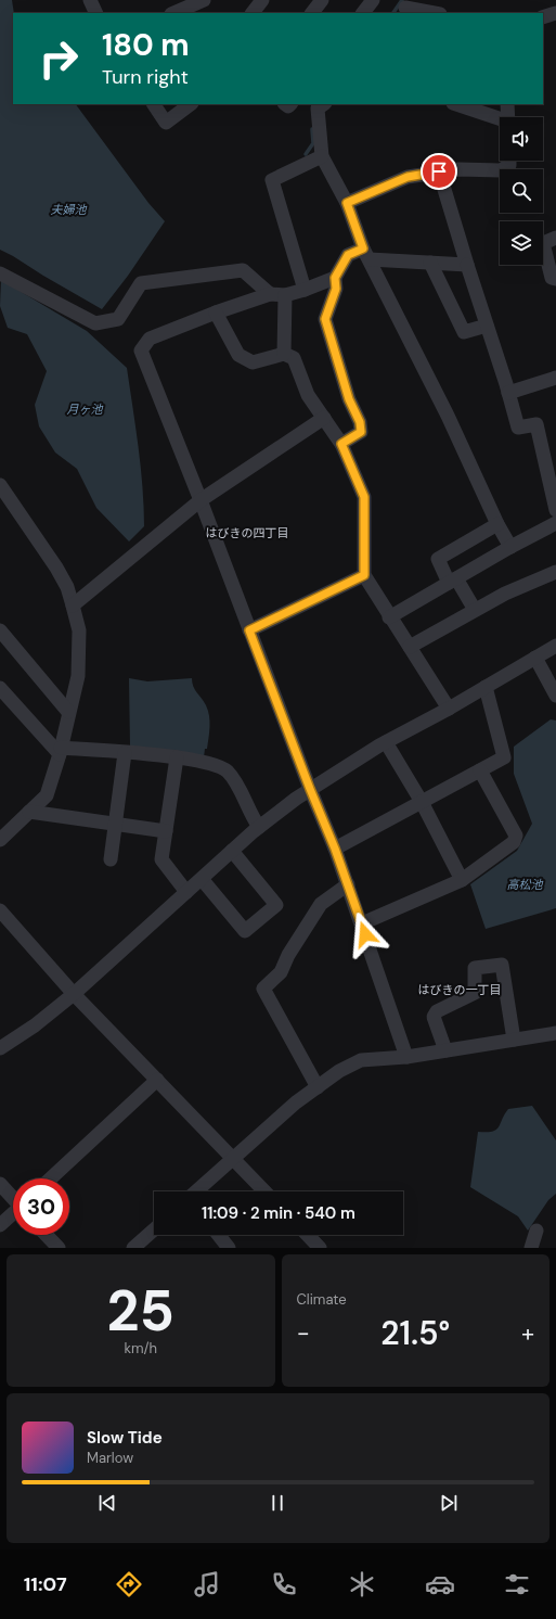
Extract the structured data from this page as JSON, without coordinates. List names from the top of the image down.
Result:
{
  "districts": ["はびきの四丁目", "はびきの一丁目"],
  "water": ["夫婦池", "月ヶ池", "高松池"],
  "page": {
    "turn": ["180 m", "Turn right"],
    "limit": "30",
    "trip": "11:09 · 2 min · 540 m",
    "tile": [
      ["25", "km/h"],
      "Climate"
    ],
    "heat": ["−", "21.5°", "+"],
    "song": ["Slow Tide", "Marlow"],
    "tabs": "11:07"
  }
}
